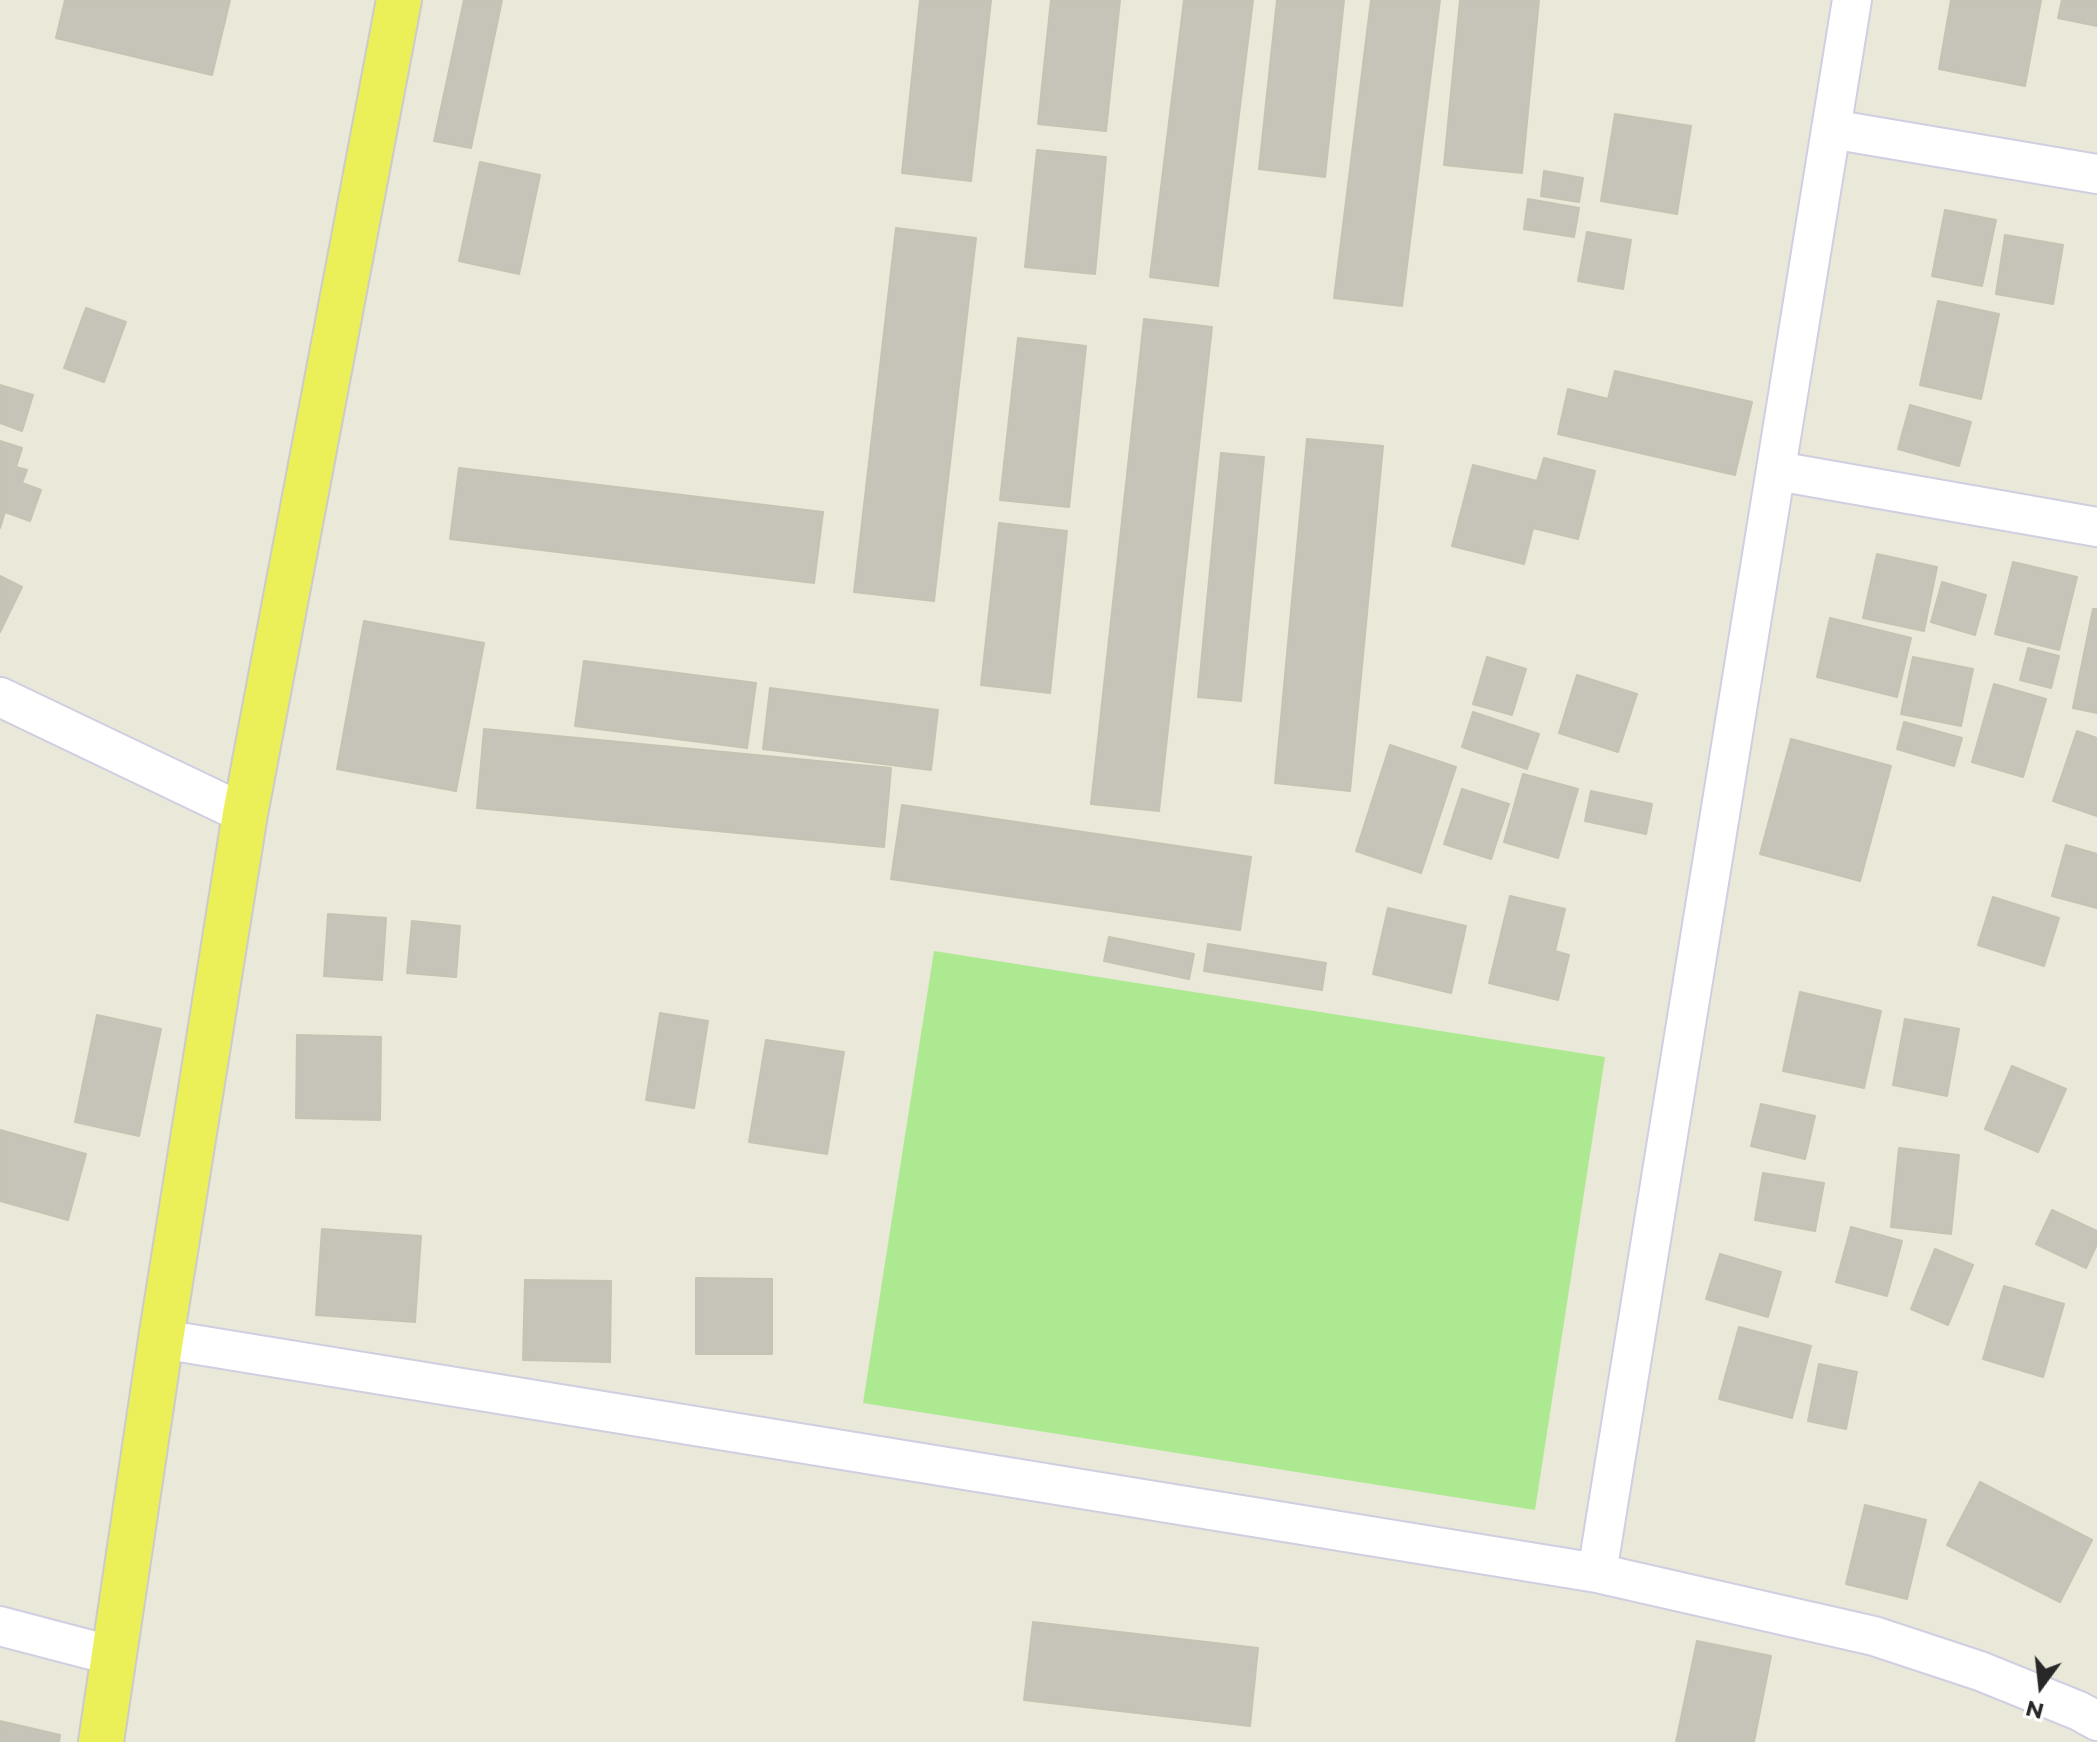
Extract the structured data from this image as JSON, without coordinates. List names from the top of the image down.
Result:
{
  "north": "bottom"
}
